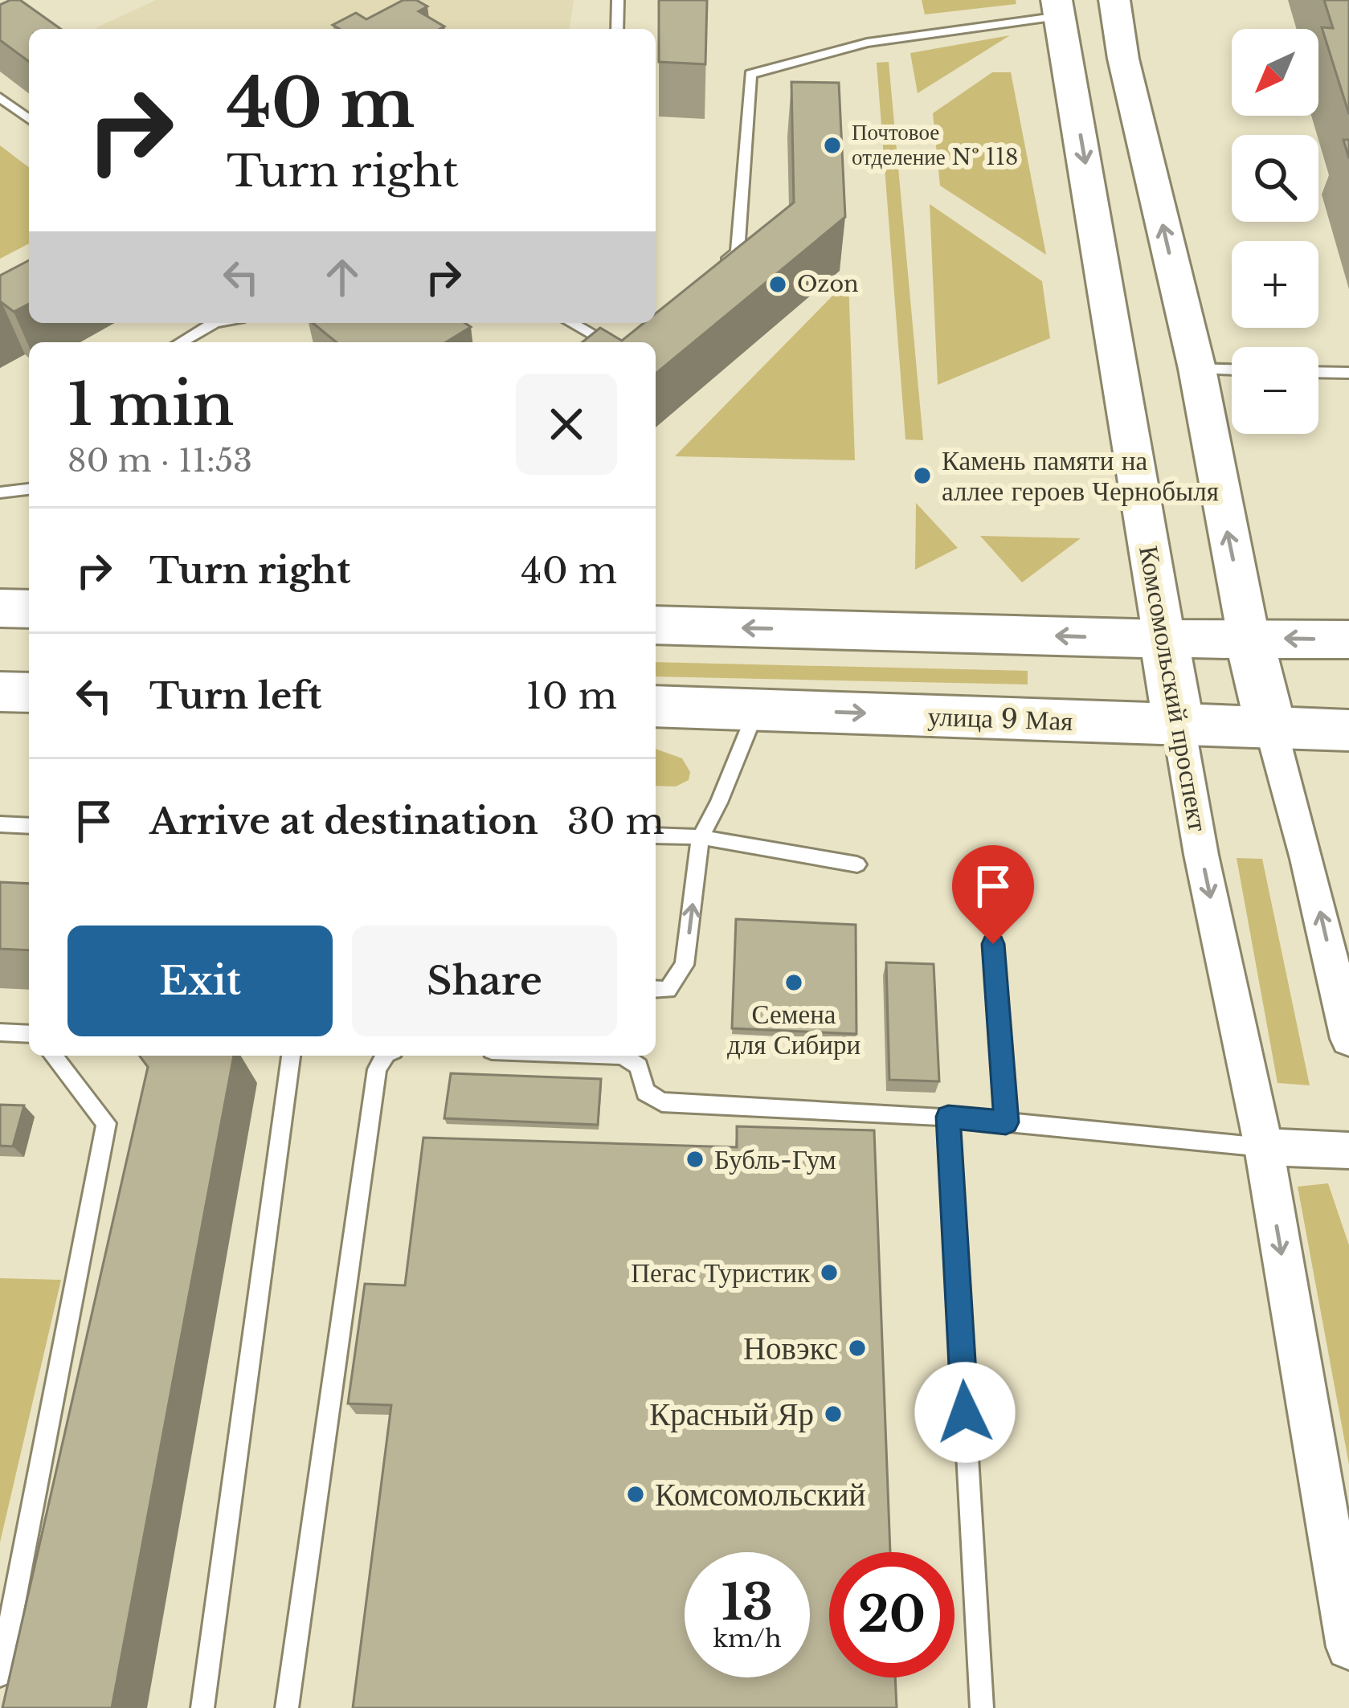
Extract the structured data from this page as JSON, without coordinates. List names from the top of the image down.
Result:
{
  "streets": {
    "main road": ["Комсомольский проспект", "улица 9 Мая"]
  },
  "crossings": [
    ["Комсомольский проспект", "улица 9 Мая"]
  ],
  "places": [
    "Почтовое отделение № 118",
    "Ozon",
    "Камень памяти на аллее героев Чернобыля",
    "Семена для Сибири",
    "Бубль-Гум",
    "Пегас Туристик",
    "Новэкс",
    "Красный Яр",
    "Комсомольский"
  ],
  "north": "bottom left",
  "page": {
    "map_buttons": ["+", "−"],
    "turn": ["40 m", "Turn right"],
    "heading": ["1 min", "80 m · 11:53"],
    "list": [
      {
        "name": "Turn right",
        "value": "40 m"
      },
      {
        "name": "Turn left",
        "value": "10 m"
      },
      {
        "name": "Arrive at destination",
        "value": "30 m"
      }
    ],
    "buttons": ["Exit", "Share"],
    "speed": "13 km/h",
    "limit": "20"
  }
}
